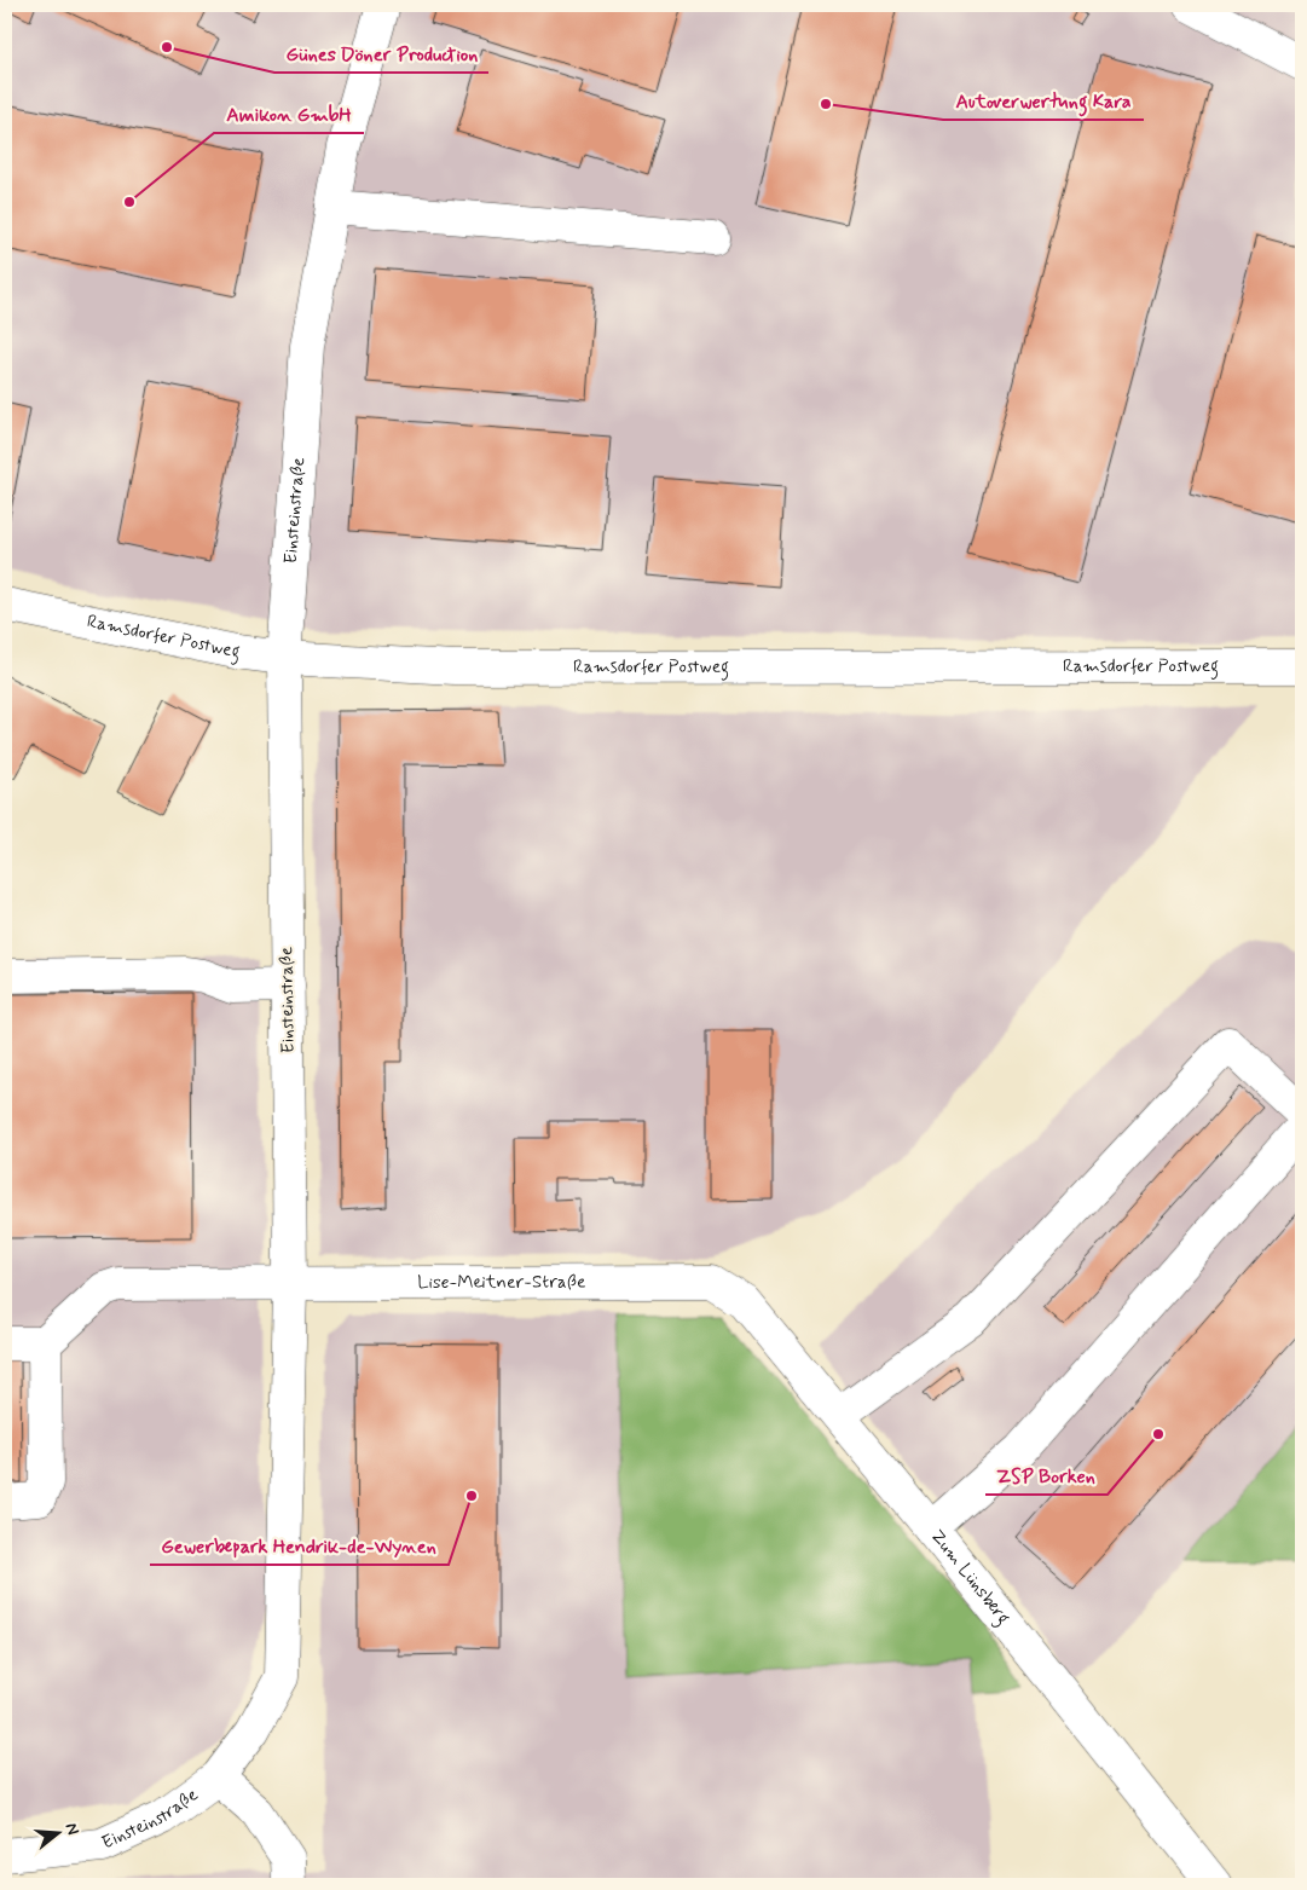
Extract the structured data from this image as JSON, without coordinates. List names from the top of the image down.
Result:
{
  "streets": {
    "street": [
      "Einsteinstraße",
      "Ramsdorfer Postweg",
      "Lise-Meitner-Straße",
      "Zum Lünsberg"
    ]
  },
  "crossings": [
    ["Einsteinstraße", "Ramsdorfer Postweg"],
    ["Einsteinstraße", "Lise-Meitner-Straße"],
    ["Lise-Meitner-Straße", "Zum Lünsberg"]
  ],
  "places": [
    "Günes Döner Production",
    "Autoverwertung Kara",
    "Amikon GmbH",
    "ZSP Borken",
    "Gewerbepark Hendrik-de-Wynen"
  ],
  "north": "right"
}
